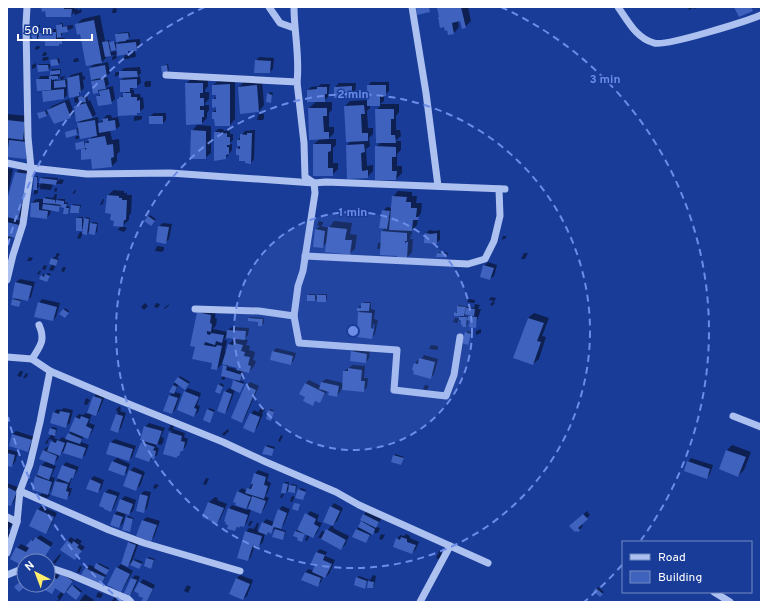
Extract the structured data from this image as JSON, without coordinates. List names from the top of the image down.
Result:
{
  "legend": ["Road", "Building"],
  "scale_bar": "50 m",
  "north": "top left",
  "rings": ["3 min", "2 min", "1 min"]
}
